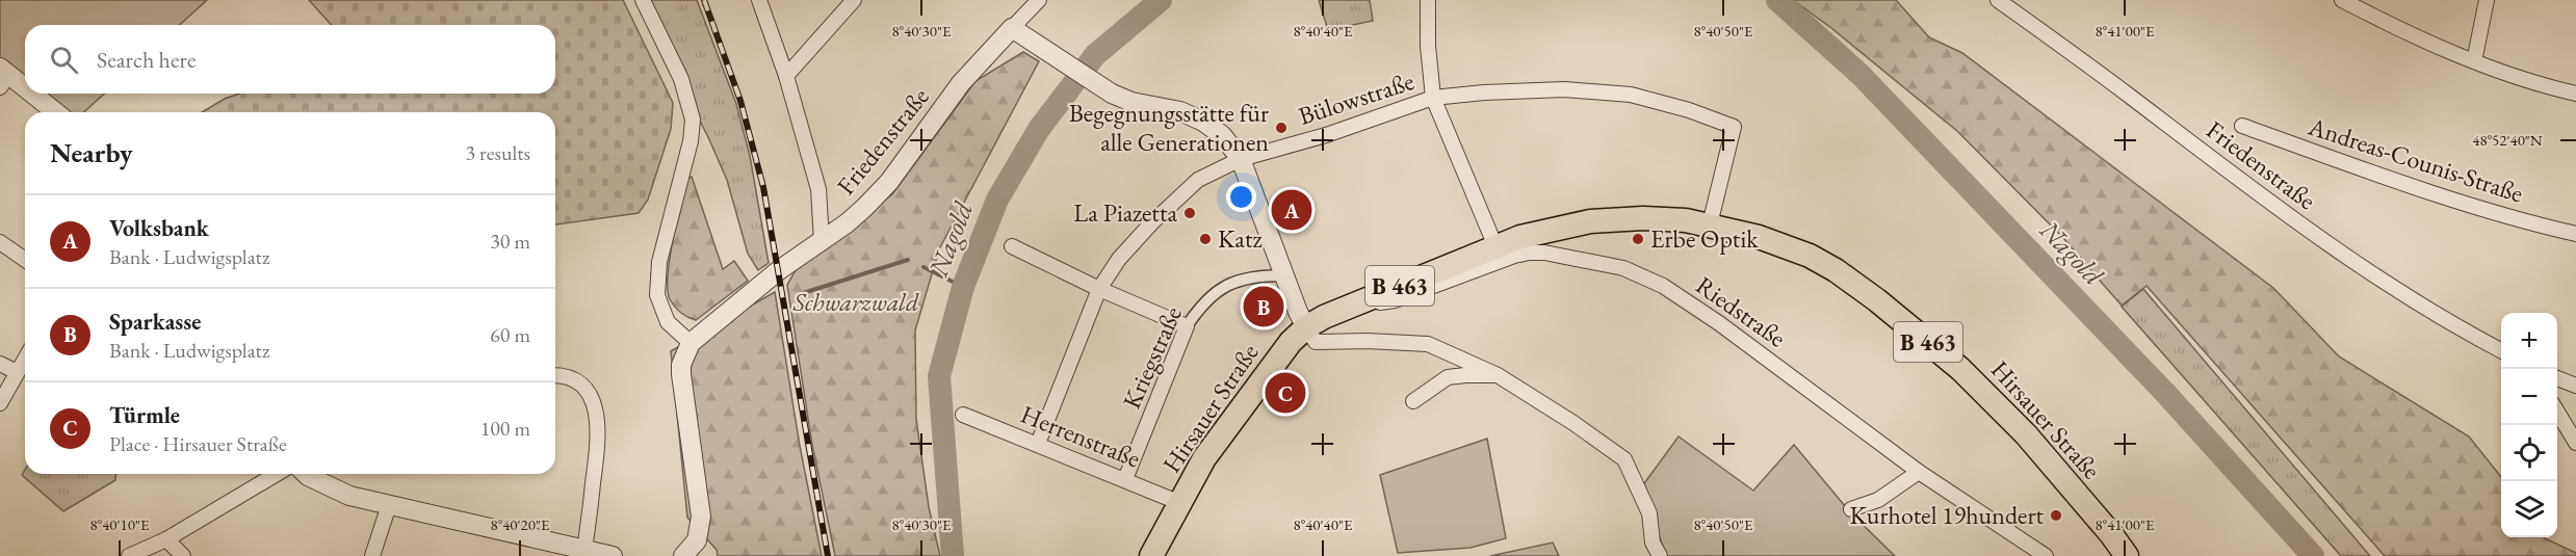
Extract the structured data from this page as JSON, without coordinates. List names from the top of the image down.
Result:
{
  "streets": {
    "main road": ["B 463", "Hirsauer Straße"],
    "street": [
      "Bülowstraße",
      "Friedenstraße",
      "Andreas-Counis-Straße",
      "Riedstraße",
      "Kriegstraße",
      "Herrenstraße"
    ]
  },
  "crossings": [
    ["Bülowstraße", "Hirsauer Straße"],
    ["Bülowstraße", "Herrenstraße"],
    ["Riedstraße", "Hirsauer Straße"],
    ["Kriegstraße", "Herrenstraße"],
    ["Hirsauer Straße", "Herrenstraße"]
  ],
  "water": ["Nagold"],
  "parks": ["Schwarzwald"],
  "places": [
    "Begegnungsstätte für alle Generationen",
    "La Piazetta",
    "Katz",
    "Erbe Optik",
    "Kurhotel 19hundert"
  ],
  "page": {
    "search": "Search here",
    "heading": ["Nearby", "3 results"],
    "pins": ["A", "B", "C"],
    "list": [
      {
        "mark": "A",
        "name": "Volksbank",
        "note": "Bank · Ludwigsplatz",
        "value": "30 m"
      },
      {
        "mark": "B",
        "name": "Sparkasse",
        "note": "Bank · Ludwigsplatz",
        "value": "60 m"
      },
      {
        "mark": "C",
        "name": "Türmle",
        "note": "Place · Hirsauer Straße",
        "value": "100 m"
      }
    ],
    "map_buttons": ["+", "−"]
  },
  "coordinates": [
    "8°40'30\"E",
    "8°40'40\"E",
    "8°40'50\"E",
    "8°41'00\"E",
    "48°52'40\"N",
    "8°40'10\"E",
    "8°40'20\"E"
  ]
}
